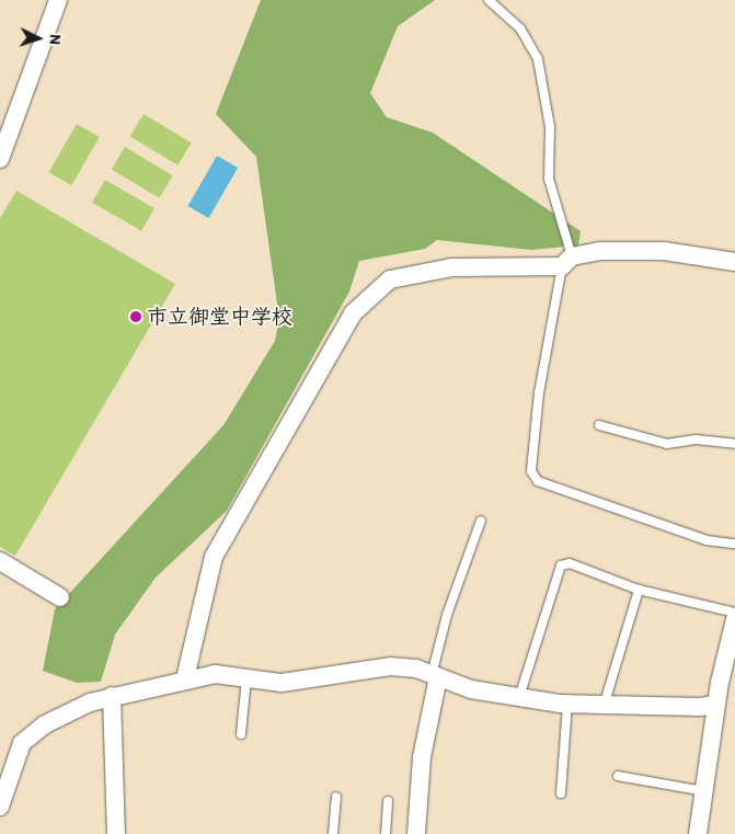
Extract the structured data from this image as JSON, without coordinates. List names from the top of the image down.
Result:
{
  "places": ["市立御堂中学校"],
  "north": "right"
}
